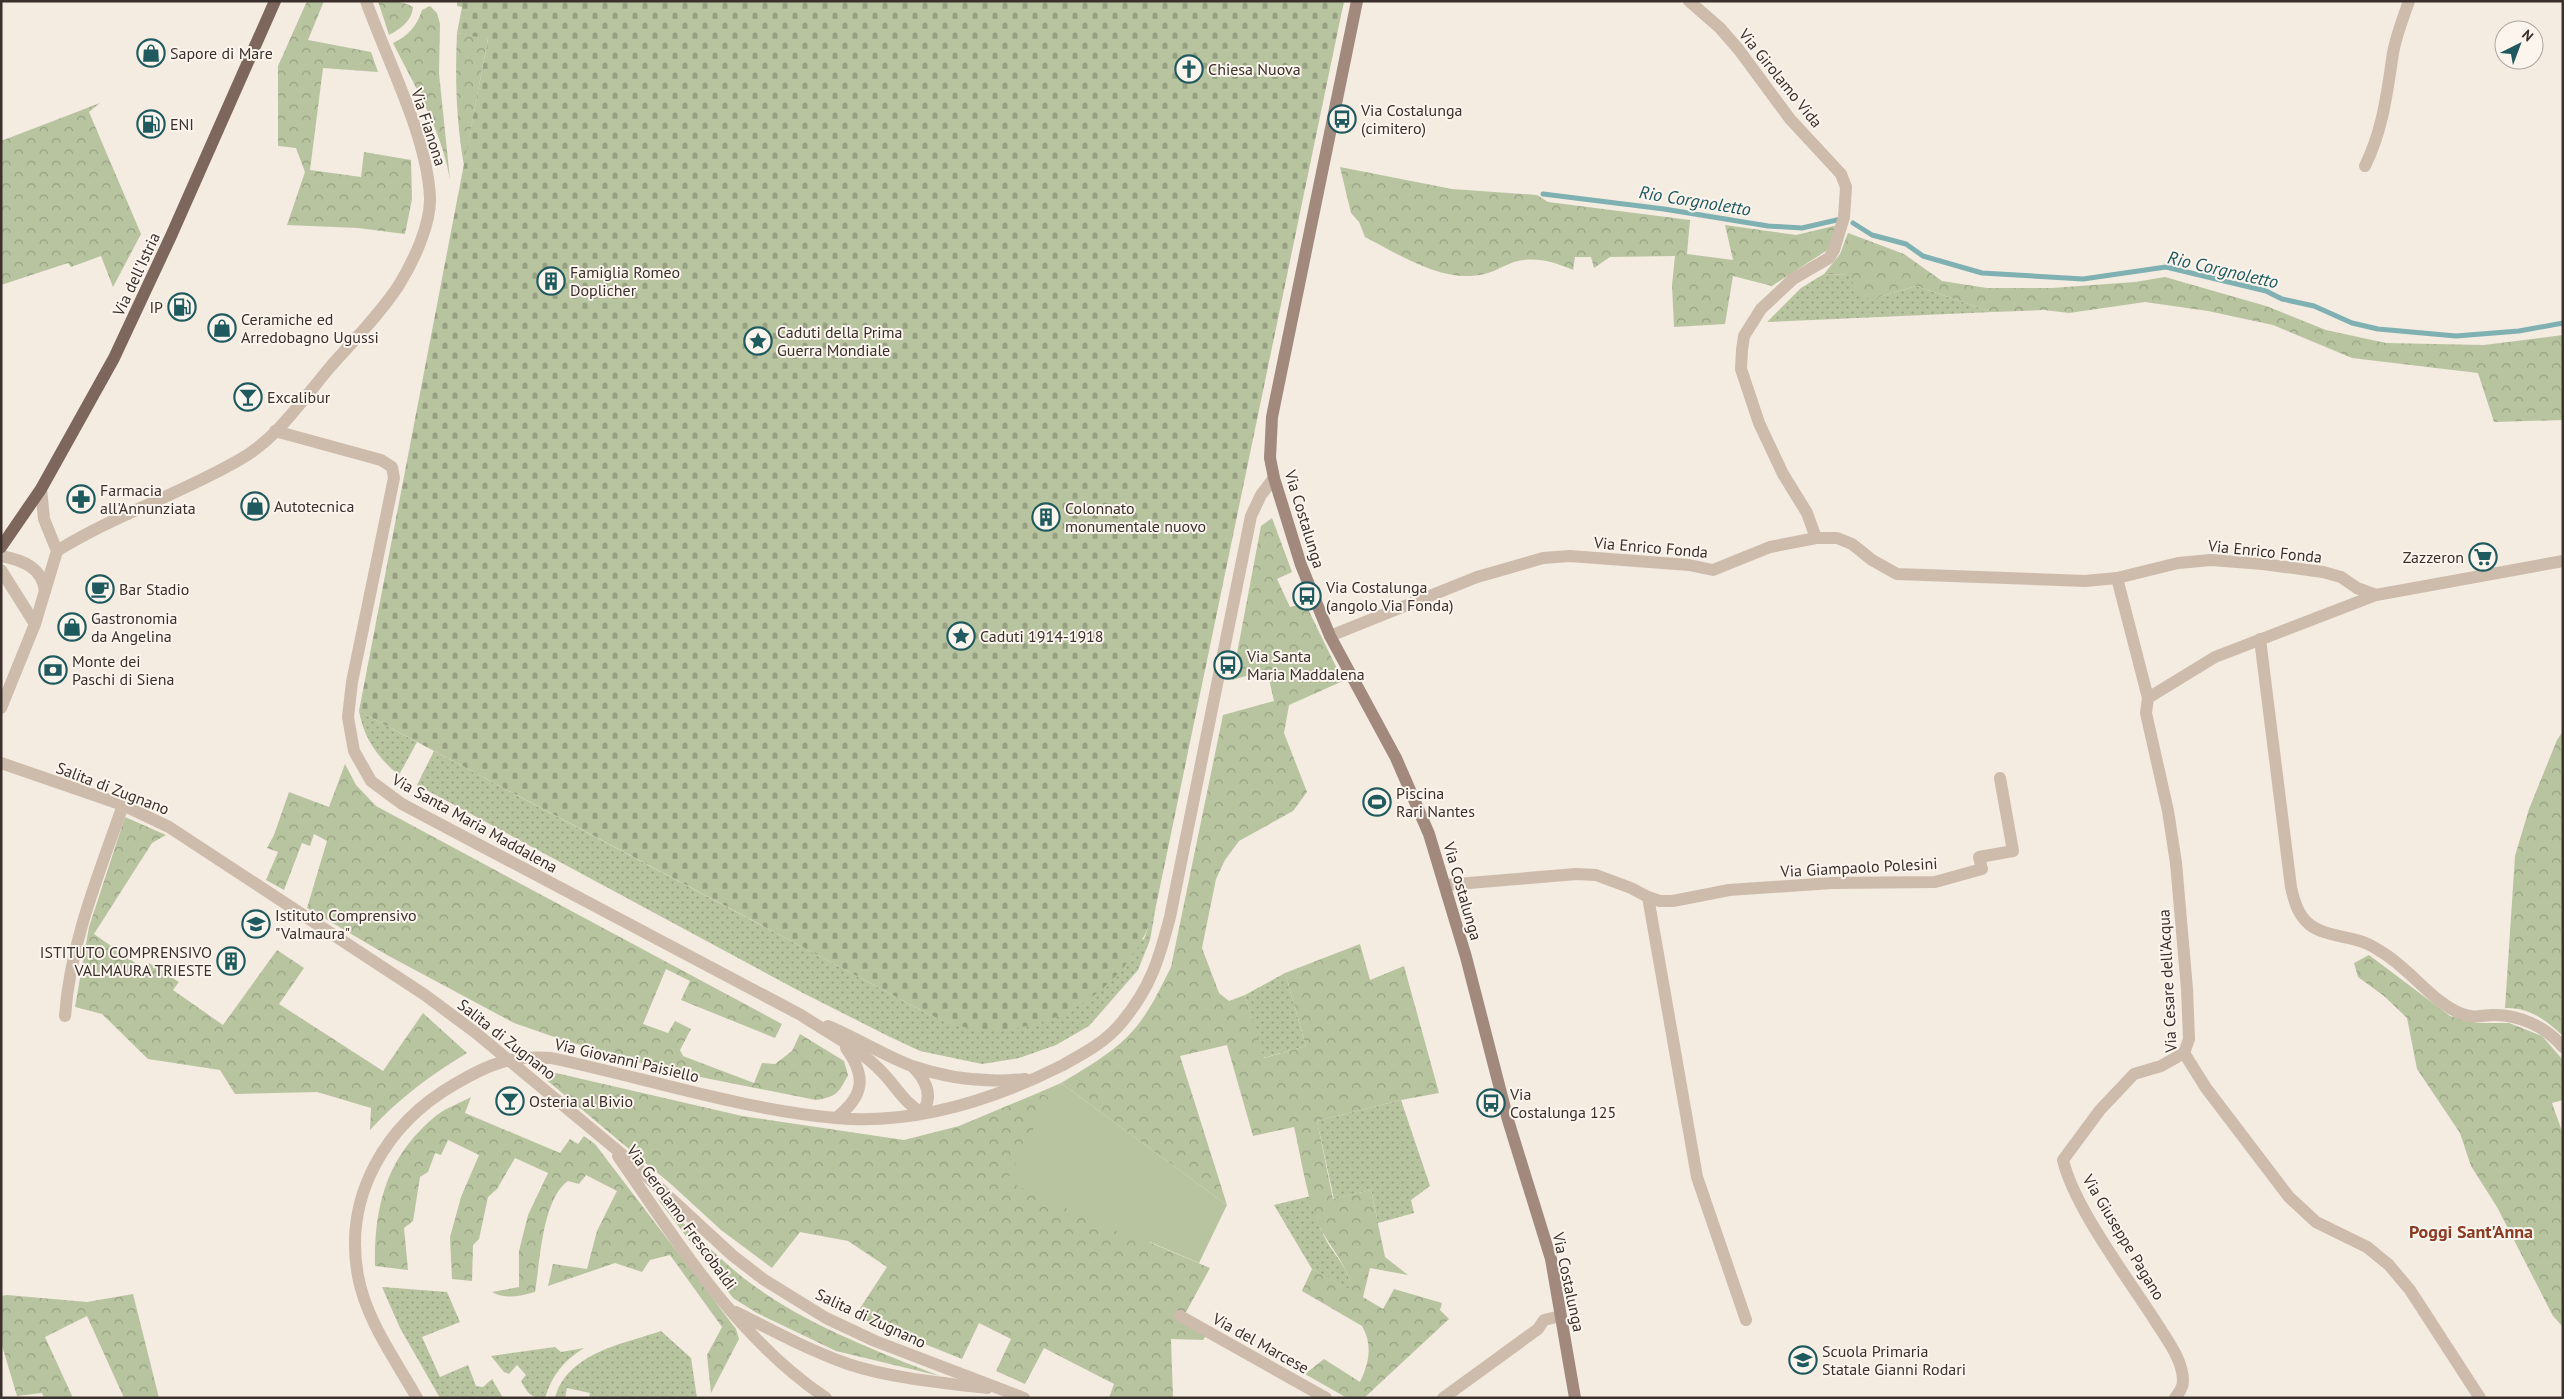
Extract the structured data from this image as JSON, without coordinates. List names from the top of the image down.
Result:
{
  "streets": {
    "main road": ["Via dell'Istria"],
    "street": [
      "Via Girolamo Vida",
      "Via Fianona",
      "Via Costalunga",
      "Via Enrico Fonda",
      "Salita di Zugnano",
      "Via Santa Maria Maddalena",
      "Via Giampaolo Polesini",
      "Via Cesare dell'Acqua",
      "Via Giovanni Paisiello",
      "Via Gerolamo Frescobaldi",
      "Via Giuseppe Pagano",
      "Via del Marcese"
    ]
  },
  "crossings": [
    ["Via Girolamo Vida", "Via Enrico Fonda"],
    ["Via Fianona", "Via Santa Maria Maddalena"],
    ["Via Costalunga", "Via Enrico Fonda"],
    ["Via Costalunga", "Via Santa Maria Maddalena"],
    ["Via Costalunga", "Via Giampaolo Polesini"],
    ["Salita di Zugnano", "Via Giovanni Paisiello"],
    ["Salita di Zugnano", "Via Gerolamo Frescobaldi"],
    ["Via Santa Maria Maddalena", "Via Giovanni Paisiello"],
    ["Via Cesare dell'Acqua", "Via Giuseppe Pagano"]
  ],
  "districts": ["Poggi Sant'Anna"],
  "water": ["Rio Corgnoletto"],
  "places": {
    "shop": [
      "Sapore di Mare",
      "Ceramiche ed Arredobagno Ugussi",
      "Autotecnica",
      "Gastronomia da Angelina"
    ],
    "church": ["Chiesa Nuova"],
    "bus stop": [
      "Via Costalunga (cimitero)",
      "Via Costalunga (angolo Via Fonda)",
      "Via Santa Maria Maddalena",
      "Via Costalunga 125"
    ],
    "fuel station": ["ENI", "IP"],
    "building": ["Famiglia Romeo Doplicher", "Colonnato monumentale nuovo", "ISTITUTO COMPRENSIVO VALMAURA TRIESTE"],
    "place": ["Caduti della Prima Guerra Mondiale", "Caduti 1914-1918"],
    "bar": ["Excalibur", "Osteria al Bivio"],
    "pharmacy": ["Farmacia all'Annunziata"],
    "supermarket": ["Zazzeron"],
    "cafe": ["Bar Stadio"],
    "bank": ["Monte dei Paschi di Siena"],
    "sports": ["Piscina Rari Nantes"],
    "school or university": ["Istituto Comprensivo \"Valmaura\"", "Scuola Primaria Statale Gianni Rodari"]
  },
  "north": "top right"
}
